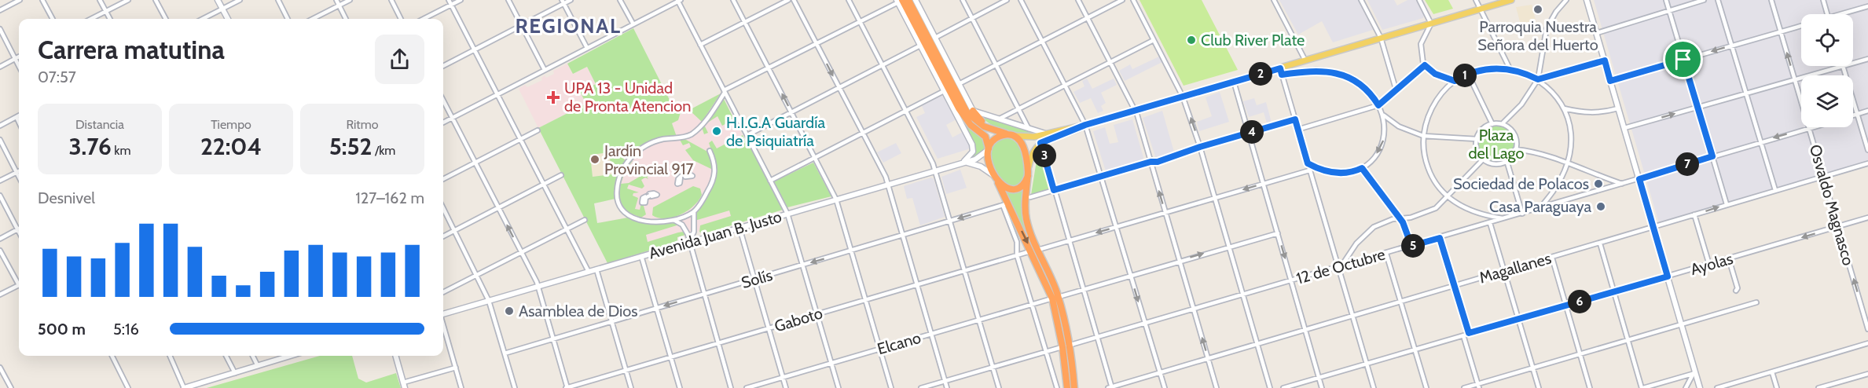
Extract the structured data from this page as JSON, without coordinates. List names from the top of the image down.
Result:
{
  "streets": {
    "main road": ["Avenida Juan B. Justo"],
    "street": [
      "Osvaldo Magnasco",
      "Ayolas",
      "12 de Octubre",
      "Magallanes",
      "Solís",
      "Gaboto",
      "Elcano"
    ]
  },
  "crossings": [
    ["Osvaldo Magnasco", "Ayolas"],
    ["Osvaldo Magnasco", "12 de Octubre"],
    ["Osvaldo Magnasco", "Magallanes"]
  ],
  "one_way": ["Osvaldo Magnasco"],
  "districts": ["REGIONAL"],
  "parks": ["Plaza del Lago"],
  "places": {
    "other": [
      "Parroquia Nuestra Señora del Huerto",
      "Club River Plate",
      "H.I.G.A Guardía de Psiquiatría",
      "Jardín Provincial 917",
      "Sociedad de Polacos",
      "Casa Paraguaya",
      "Asamblea de Dios"
    ],
    "health": ["UPA 13 - Unidad de Pronta Atencion"]
  },
  "page": {
    "heading": ["Carrera matutina", "07:57"],
    "pins": [
      "2",
      "1",
      "4",
      "3",
      "7",
      "5",
      "6"
    ],
    "stats": [
      ["Distancia", "3.76 km"],
      ["Tiempo", "22:04"],
      ["Ritmo", "5:52 /km"]
    ],
    "chart": ["Desnivel", "127–162 m"],
    "list": [
      {
        "name": "500 m",
        "note": "5:16"
      }
    ]
  }
}
